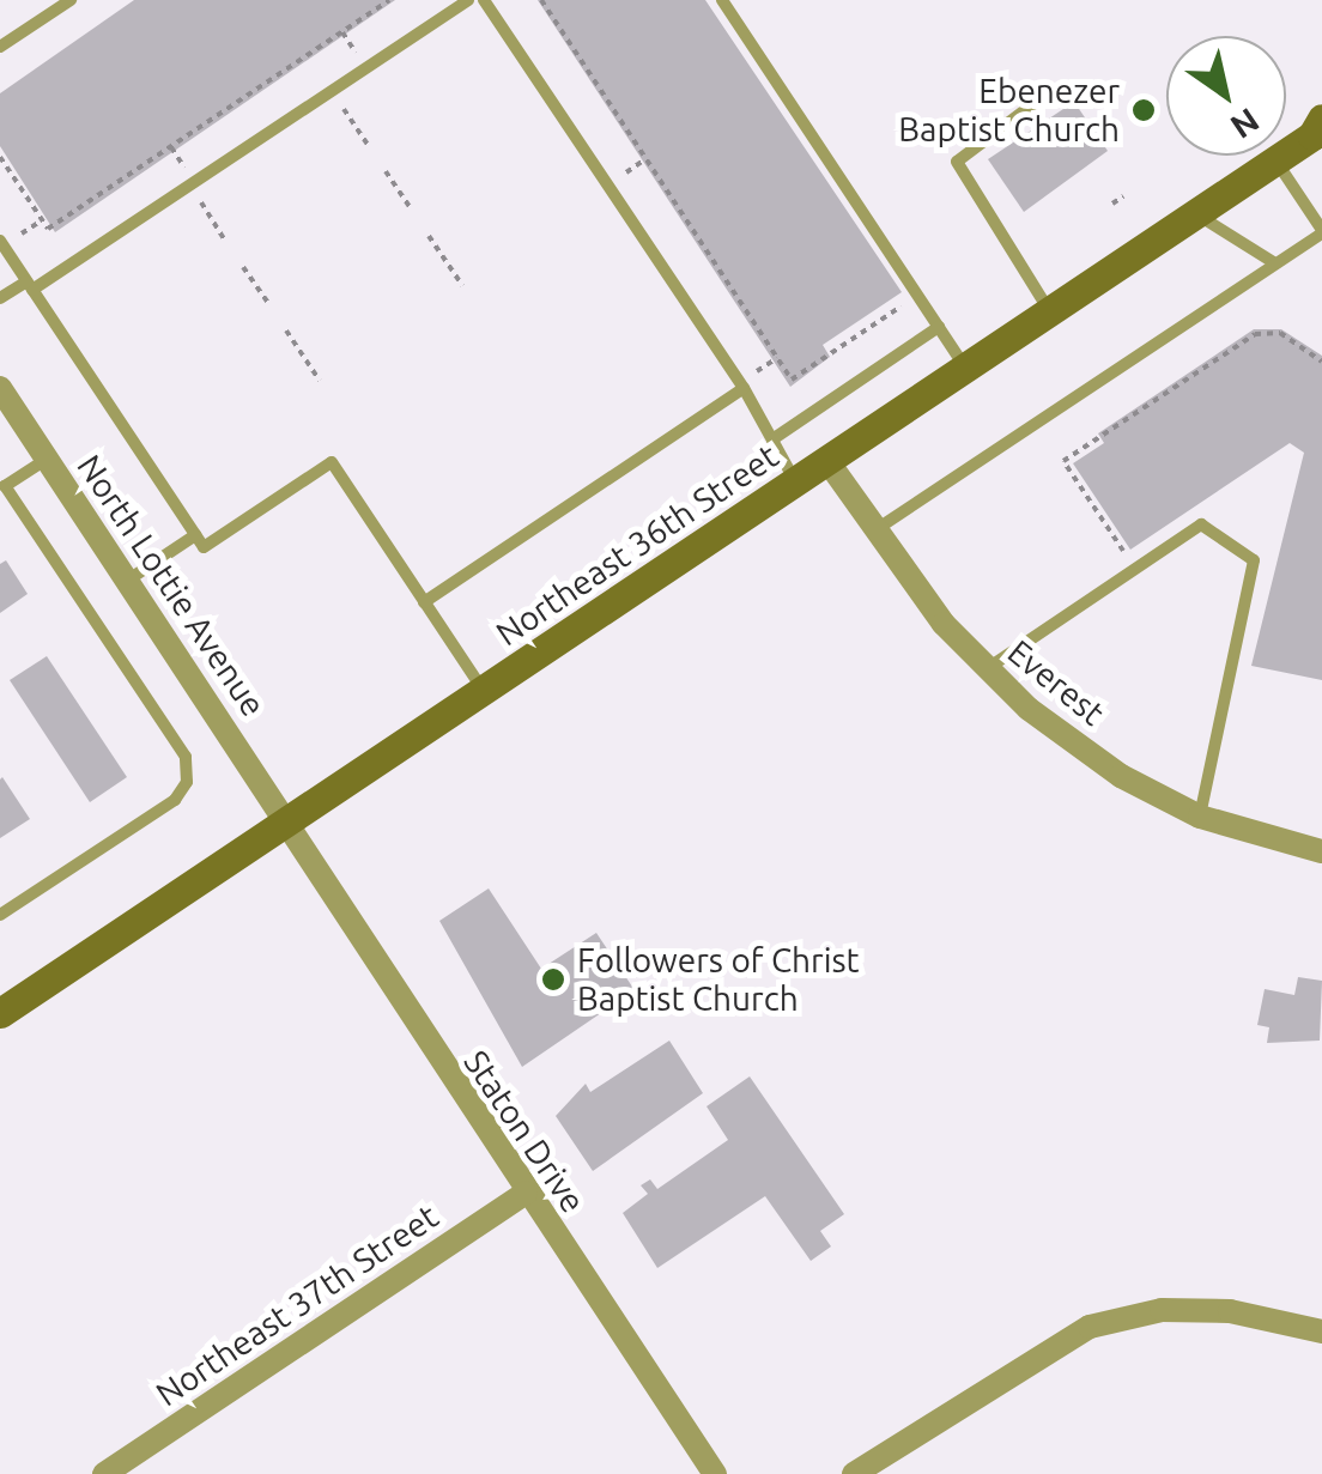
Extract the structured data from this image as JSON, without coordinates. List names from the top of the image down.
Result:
{
  "streets": {
    "main road": ["Northeast 36th Street"],
    "street": [
      "North Lottie Avenue",
      "Everest",
      "Staton Drive",
      "Northeast 37th Street"
    ]
  },
  "crossings": [
    ["Northeast 36th Street", "North Lottie Avenue"],
    ["Northeast 36th Street", "Everest"],
    ["Northeast 36th Street", "Staton Drive"],
    ["North Lottie Avenue", "Staton Drive"],
    ["Staton Drive", "Northeast 37th Street"]
  ],
  "places": ["Ebenezer Baptist Church", "Followers of Christ Baptist Church"],
  "north": "bottom right"
}
